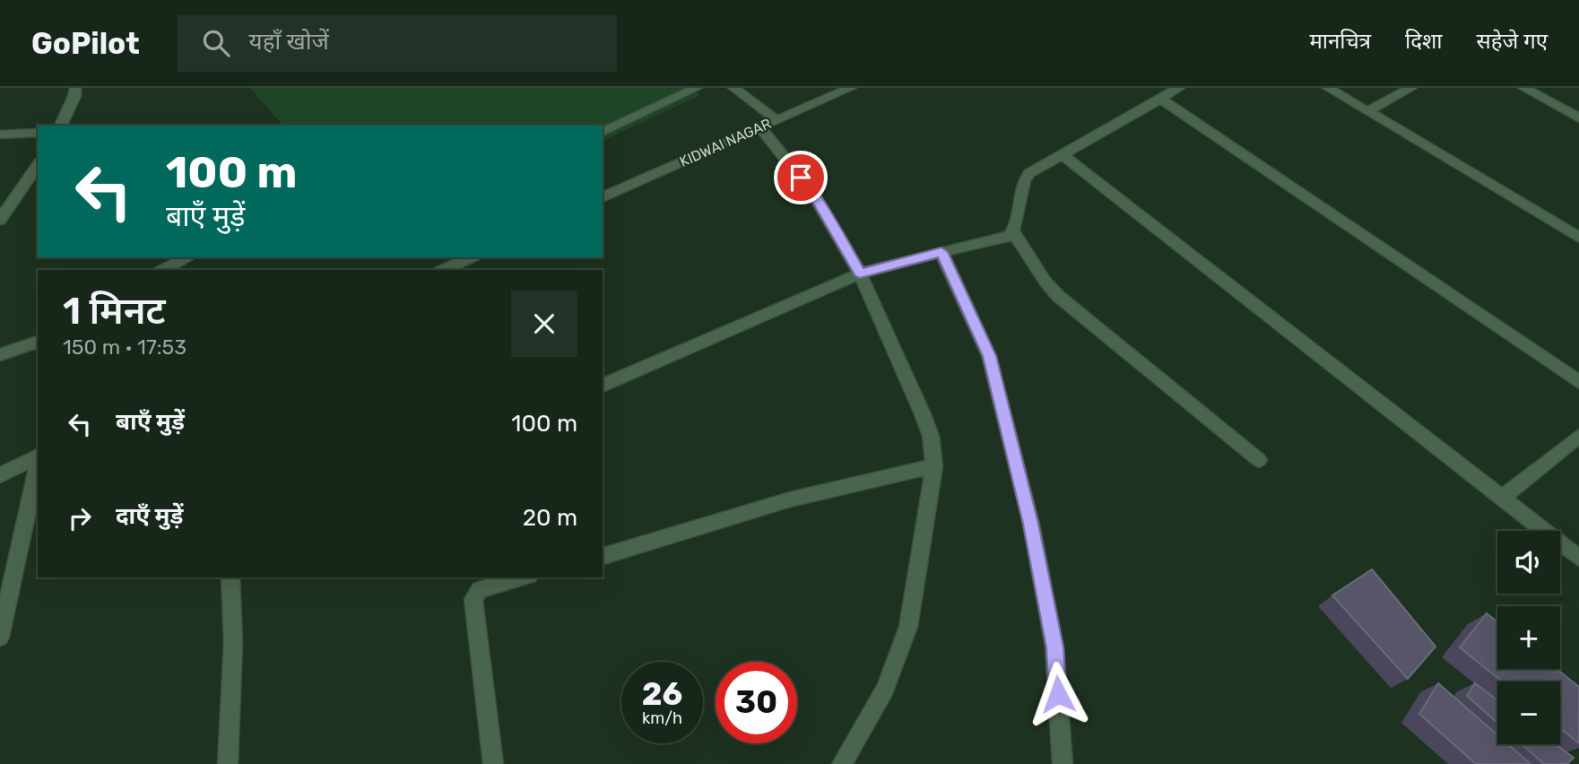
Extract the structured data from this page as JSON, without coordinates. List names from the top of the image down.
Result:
{
  "streets": {
    "street": ["KIDWAI NAGAR"]
  },
  "page": {
    "header": "GoPilot",
    "search": "यहाँ खोजें",
    "nav": ["मानचित्र", "दिशा", "सहेजे गए"],
    "turn": ["100 m", "बाएँ मुड़ें"],
    "heading": ["1 मिनट", "150 m · 17:53"],
    "list": [
      {
        "name": "बाएँ मुड़ें",
        "value": "100 m"
      },
      {
        "name": "दाएँ मुड़ें",
        "value": "20 m"
      }
    ],
    "map_buttons": ["+", "−"],
    "speed": "26 km/h",
    "limit": "30"
  }
}
